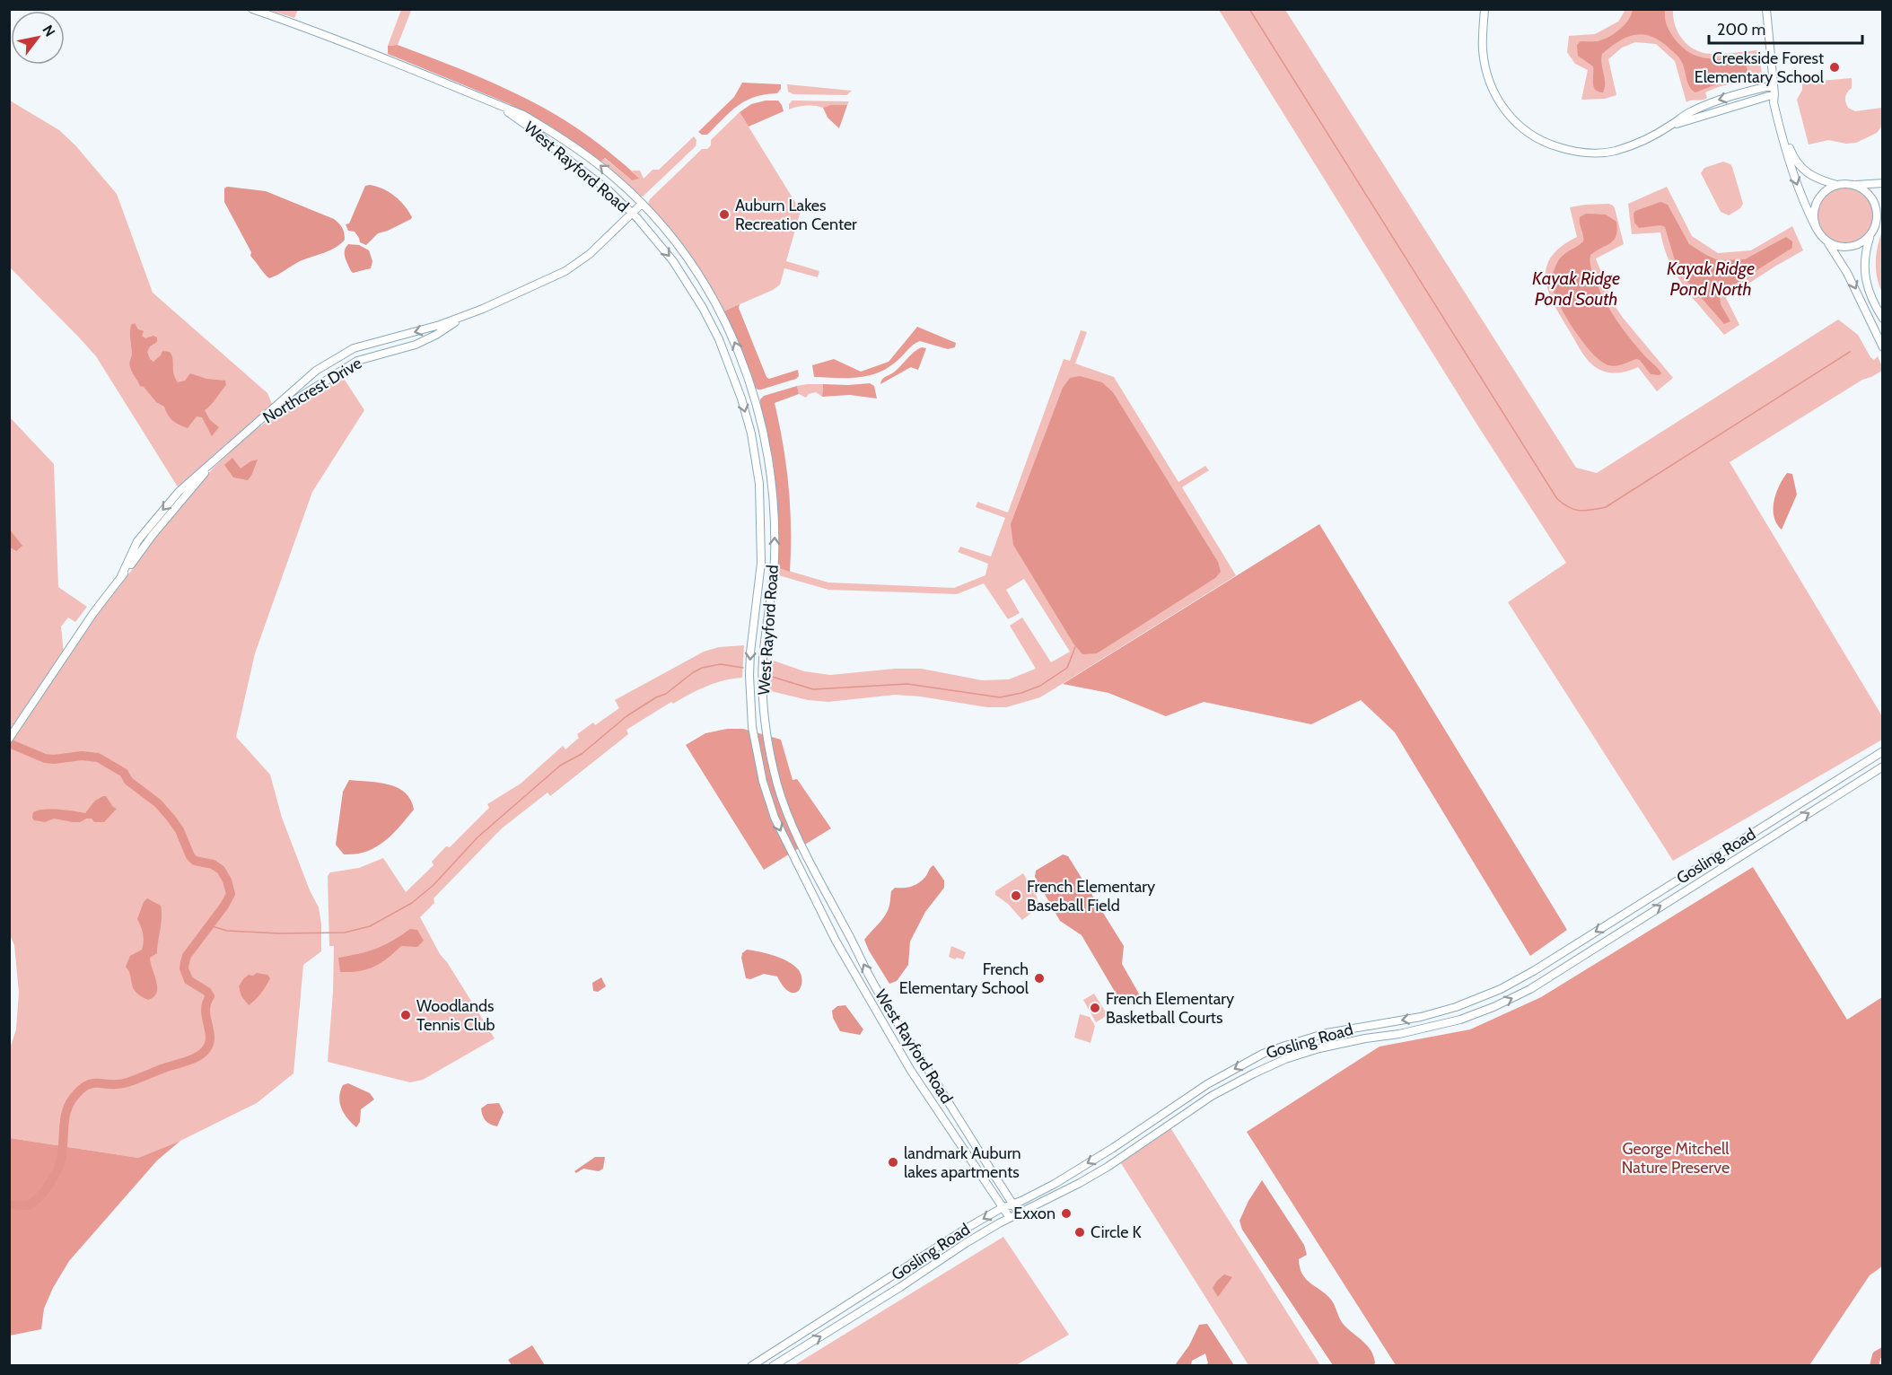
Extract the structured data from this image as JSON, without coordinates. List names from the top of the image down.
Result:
{
  "streets": {
    "main road": ["West Rayford Road", "Northcrest Drive", "Gosling Road"]
  },
  "crossings": [
    ["West Rayford Road", "Northcrest Drive"],
    ["West Rayford Road", "Gosling Road"]
  ],
  "water": ["Kayak Ridge Pond North", "Kayak Ridge Pond South"],
  "parks": ["George Mitchell Nature Preserve"],
  "places": [
    "Creekside Forest Elementary School",
    "Auburn Lakes Recreation Center",
    "French Elementary Baseball Field",
    "French Elementary School",
    "French Elementary Basketball Courts",
    "Woodlands Tennis Club",
    "landmark Auburn lakes apartments",
    "Exxon",
    "Circle K"
  ],
  "scale_bar": "200 m",
  "north": "top right"
}
